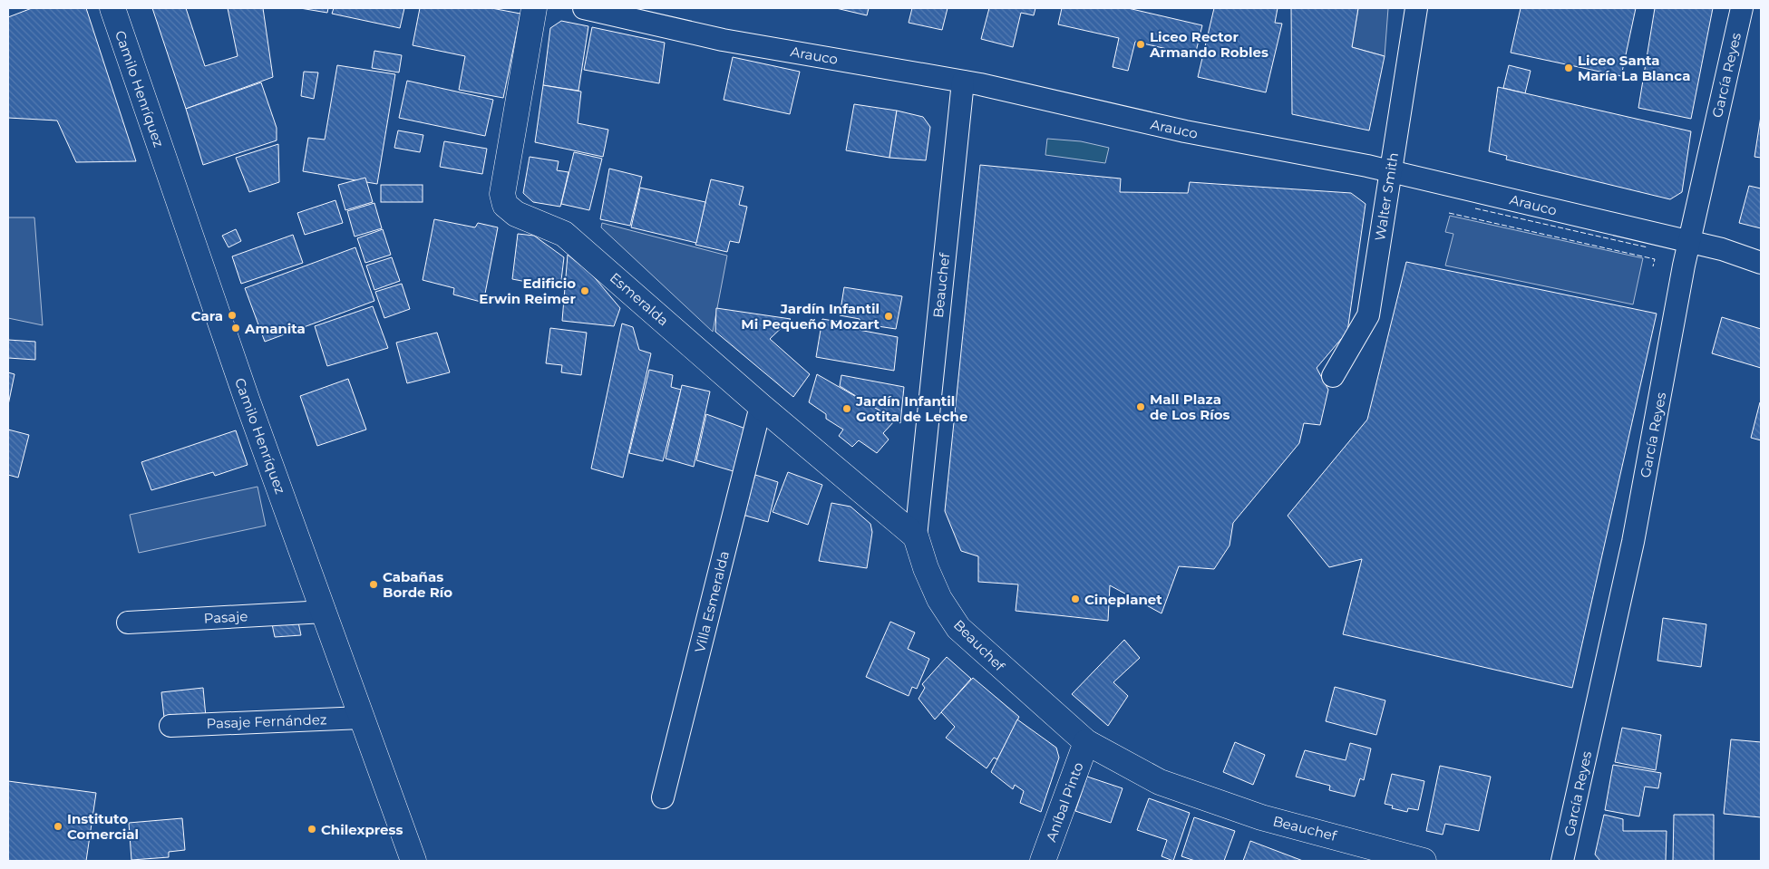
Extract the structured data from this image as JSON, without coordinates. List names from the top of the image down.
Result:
{
  "streets": {
    "street": [
      "Arauco",
      "García Reyes",
      "Camilo Henríquez",
      "Walter Smith",
      "Beauchef",
      "Esmeralda",
      "Villa Esmeralda",
      "Pasaje",
      "Pasaje Fernández",
      "Aníbal Pinto"
    ]
  },
  "crossings": [
    ["Arauco", "García Reyes"],
    ["Arauco", "Walter Smith"],
    ["Arauco", "Beauchef"],
    ["Camilo Henríquez", "Pasaje"],
    ["Camilo Henríquez", "Pasaje Fernández"],
    ["Beauchef", "Esmeralda"],
    ["Beauchef", "Aníbal Pinto"],
    ["Esmeralda", "Villa Esmeralda"]
  ],
  "places": [
    "Liceo Rector Armando Robles",
    "Liceo Santa María La Blanca",
    "Edificio Erwin Reimer",
    "Cara",
    "Jardín Infantil Mi Pequeño Mozart",
    "Amanita",
    "Mall Plaza de Los Ríos",
    "Jardín Infantil Gotita de Leche",
    "Cabañas Borde Río",
    "Cineplanet",
    "Instituto Comercial",
    "Chilexpress"
  ]
}
